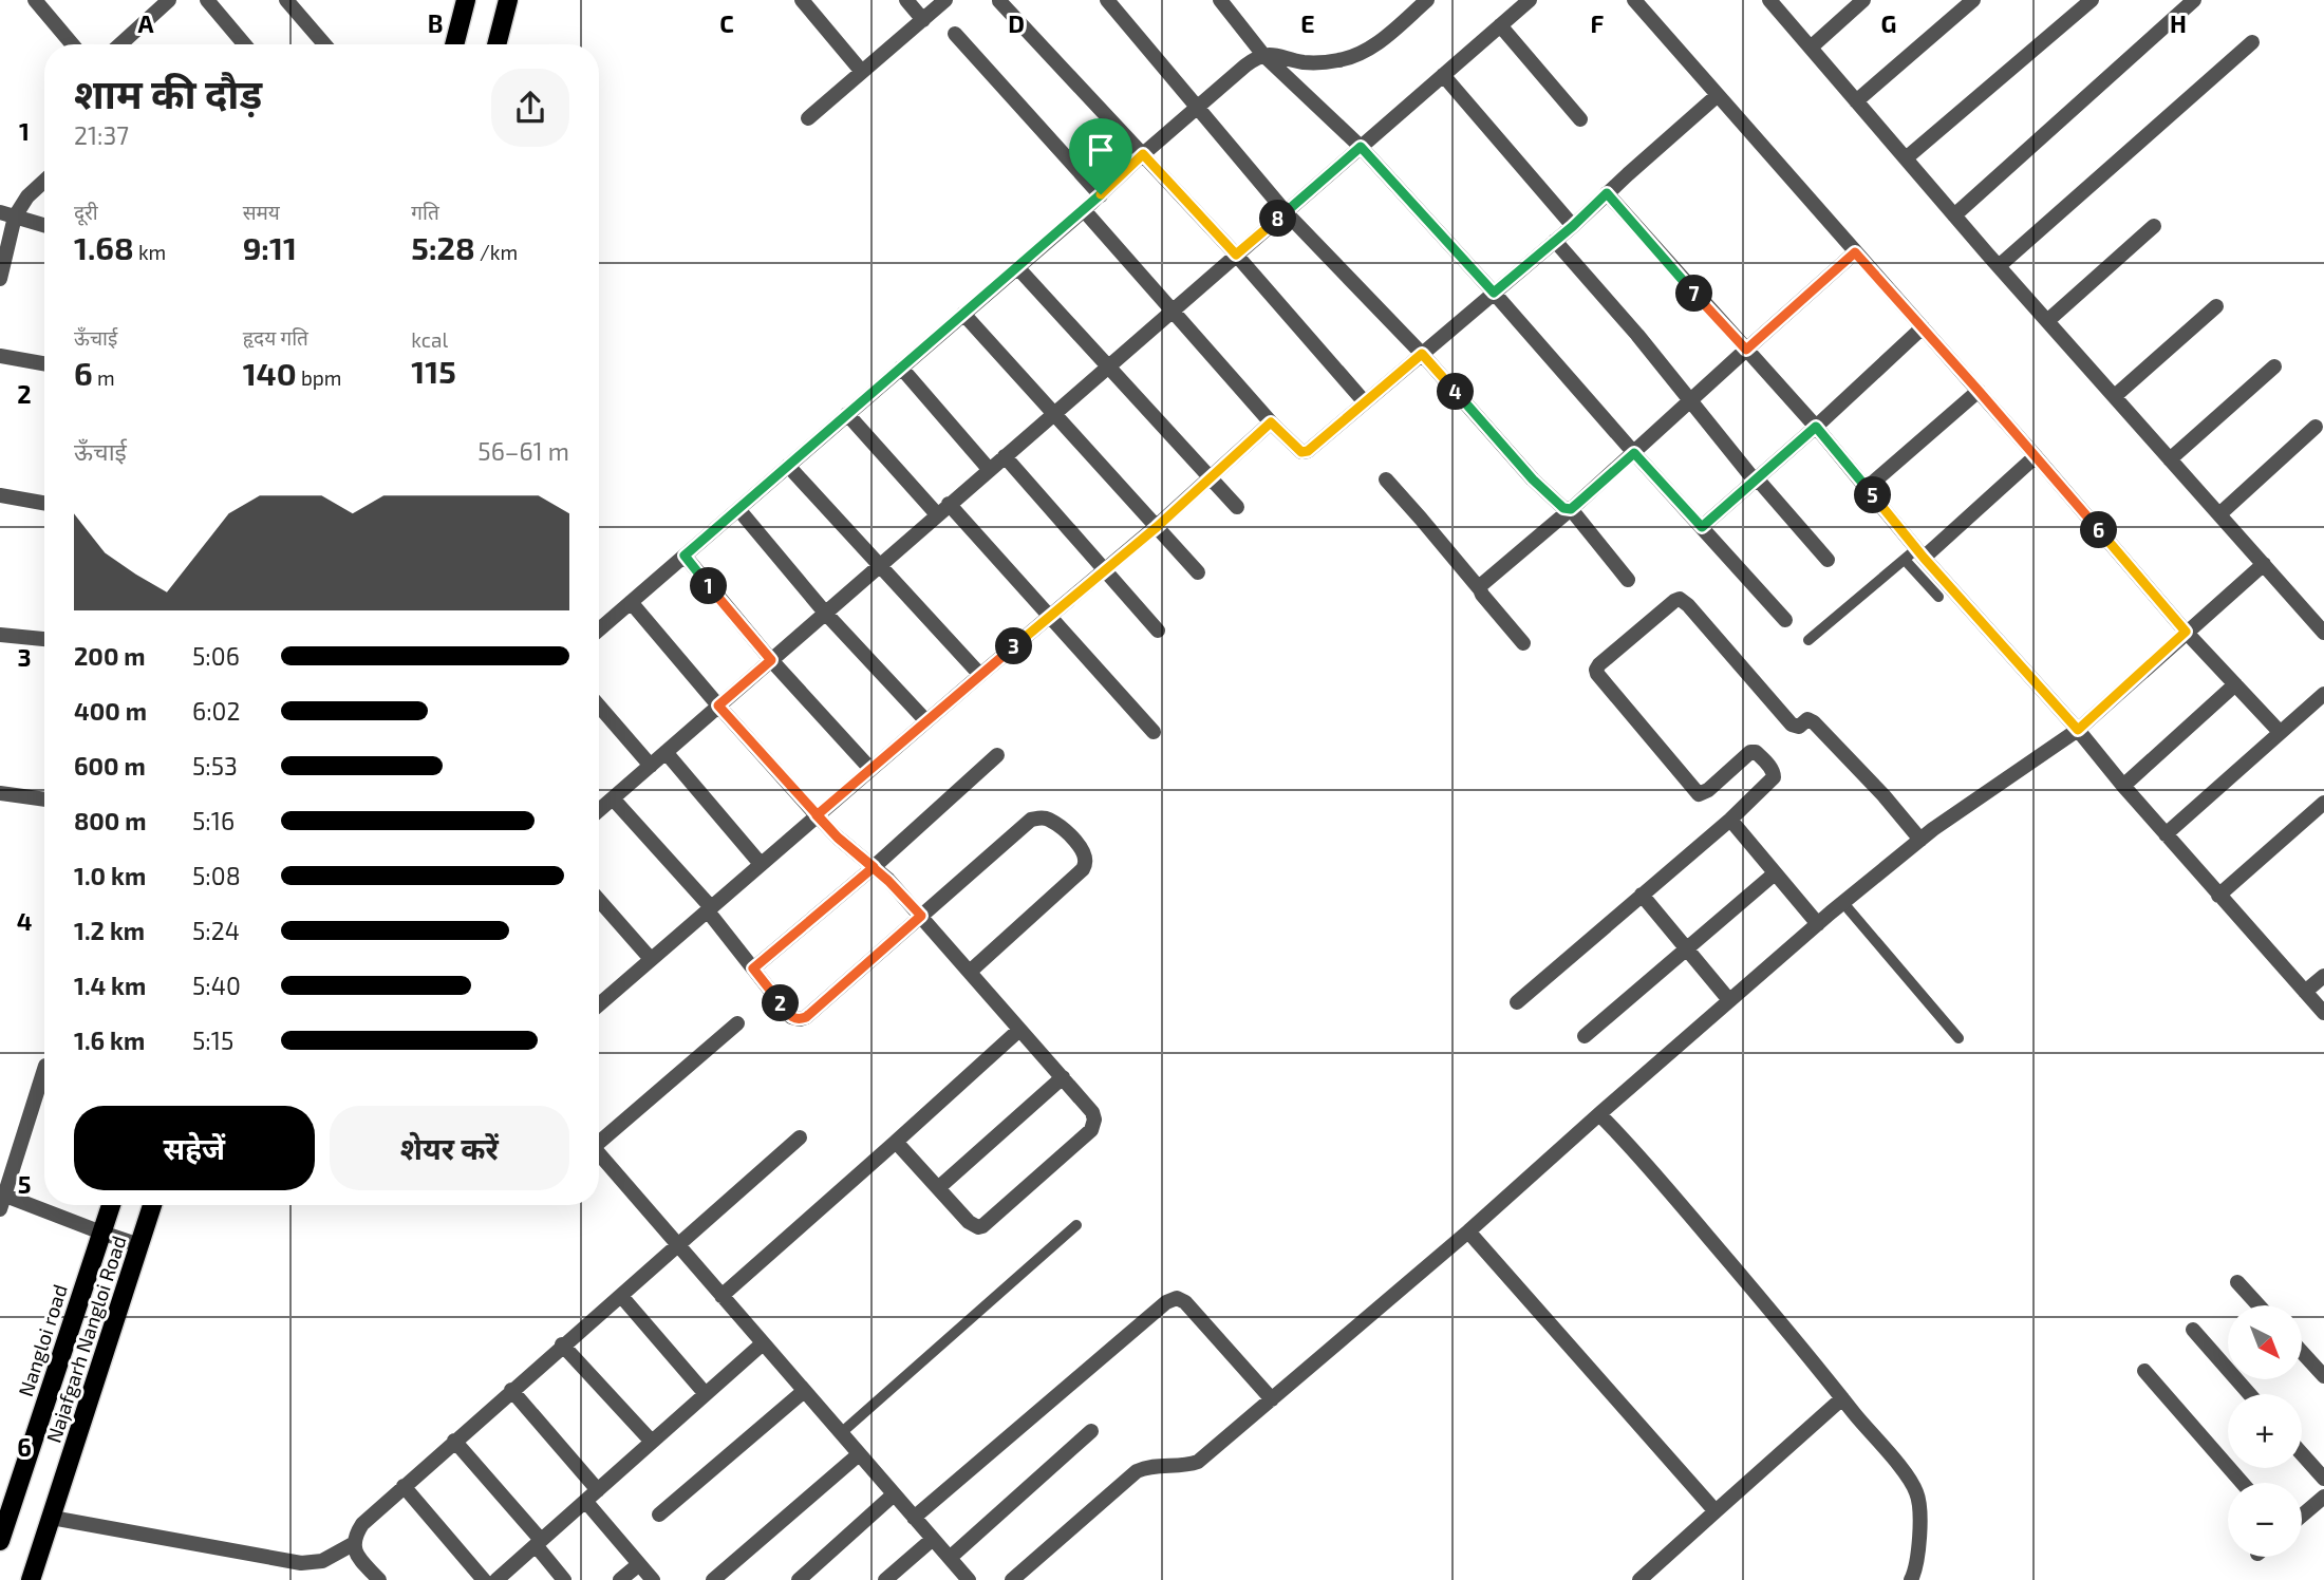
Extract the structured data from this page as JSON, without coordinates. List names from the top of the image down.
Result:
{
  "streets": {
    "main road": ["Najafgarh Nangloi Road", "Nangloi road"]
  },
  "north": "bottom right",
  "page": {
    "heading": ["शाम की दौड़", "21:37"],
    "stats": [
      ["दूरी", "1.68 km"],
      ["समय", "9:11"],
      ["गति", "5:28 /km"],
      ["ऊँचाई", "6 m"],
      ["हृदय गति", "140 bpm"],
      ["kcal", "115"]
    ],
    "pins": [
      "8",
      "7",
      "4",
      "5",
      "6",
      "1",
      "3",
      "2"
    ],
    "chart": ["ऊँचाई", "56–61 m"],
    "list": [
      {
        "name": "200 m",
        "note": "5:06"
      },
      {
        "name": "400 m",
        "note": "6:02"
      },
      {
        "name": "600 m",
        "note": "5:53"
      },
      {
        "name": "800 m",
        "note": "5:16"
      },
      {
        "name": "1.0 km",
        "note": "5:08"
      },
      {
        "name": "1.2 km",
        "note": "5:24"
      },
      {
        "name": "1.4 km",
        "note": "5:40"
      },
      {
        "name": "1.6 km",
        "note": "5:15"
      }
    ],
    "buttons": ["सहेजें", "शेयर करें"],
    "map_buttons": ["+", "−"]
  },
  "grid": {
    "columns": [
      "A",
      "B",
      "C",
      "D",
      "E",
      "F",
      "G",
      "H"
    ],
    "rows": [
      "1",
      "2",
      "3",
      "4",
      "5",
      "6"
    ]
  }
}
